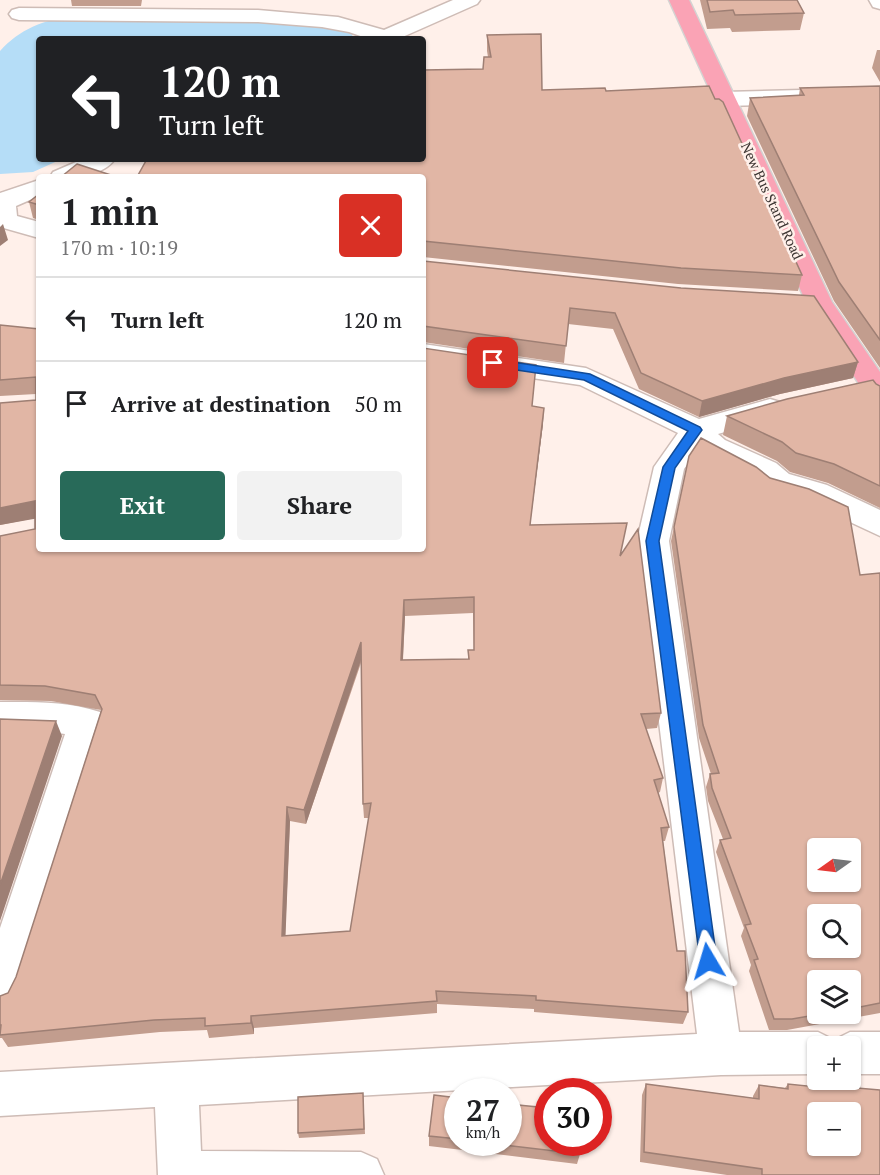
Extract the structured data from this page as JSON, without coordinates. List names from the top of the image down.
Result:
{
  "streets": {
    "highway": ["New Bus Stand Road"]
  },
  "north": "left",
  "page": {
    "turn": ["120 m", "Turn left"],
    "heading": ["1 min", "170 m · 10:19"],
    "list": [
      {
        "name": "Turn left",
        "value": "120 m"
      },
      {
        "name": "Arrive at destination",
        "value": "50 m"
      }
    ],
    "buttons": ["Exit", "Share"],
    "map_buttons": ["+", "−"],
    "speed": "27 km/h",
    "limit": "30"
  }
}
